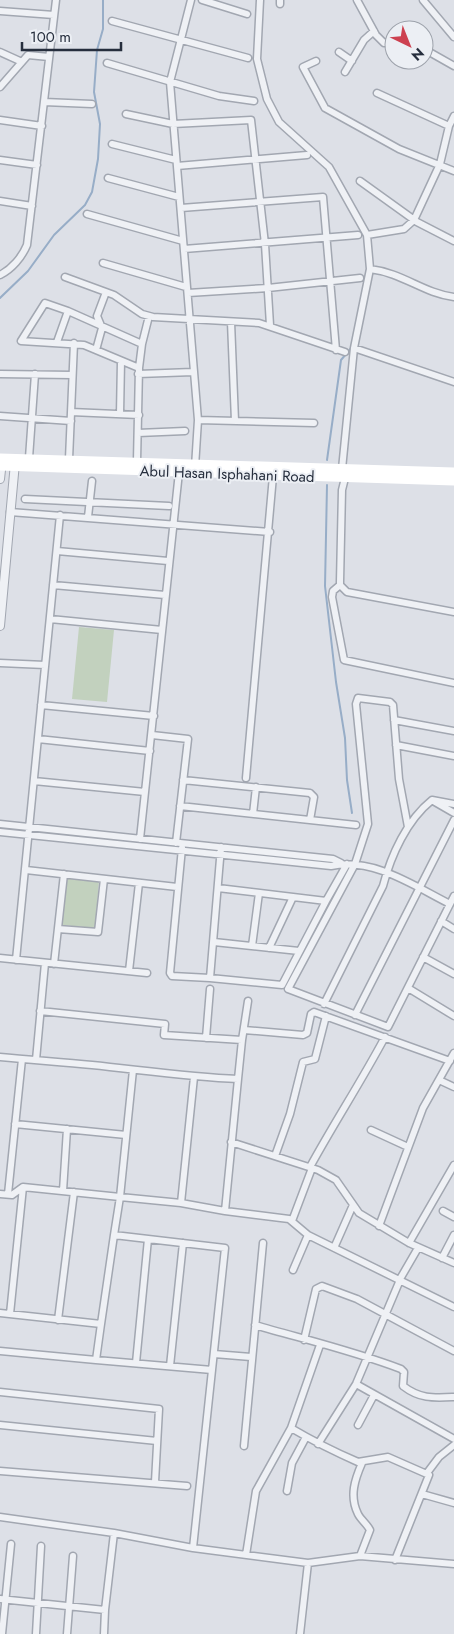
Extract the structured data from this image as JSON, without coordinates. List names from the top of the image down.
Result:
{
  "streets": {
    "main road": ["Abul Hasan Isphahani Road"]
  },
  "scale_bar": "100 m",
  "north": "bottom right"
}
